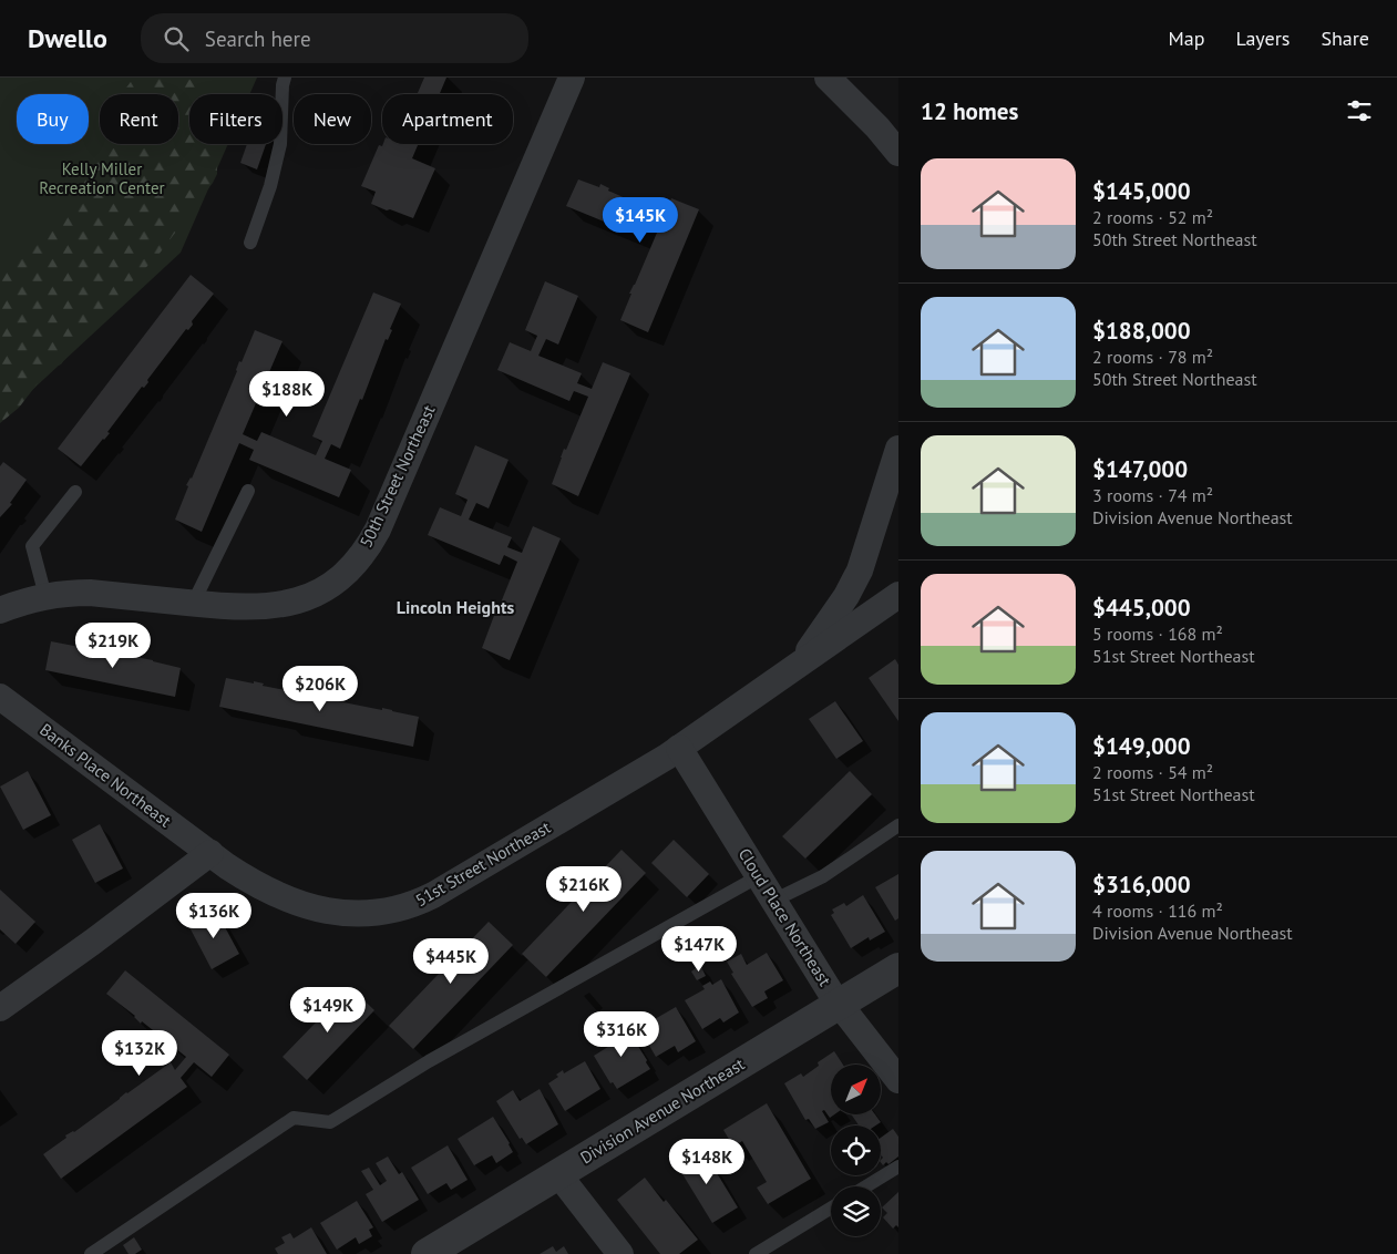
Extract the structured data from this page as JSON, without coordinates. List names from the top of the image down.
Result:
{
  "streets": {
    "street": [
      "50th Street Northeast",
      "Banks Place Northeast",
      "51st Street Northeast",
      "Cloud Place Northeast",
      "Division Avenue Northeast"
    ]
  },
  "crossings": [
    ["Banks Place Northeast", "51st Street Northeast"],
    ["51st Street Northeast", "Cloud Place Northeast"],
    ["Cloud Place Northeast", "Division Avenue Northeast"]
  ],
  "districts": ["Lincoln Heights"],
  "parks": ["Kelly Miller Recreation Center"],
  "north": "top right",
  "page": {
    "header": "Dwello",
    "search": "Search here",
    "nav": ["Map", "Layers", "Share"],
    "heading": "12 homes",
    "chip": [
      "Buy",
      "Rent",
      "Filters",
      "New",
      "Apartment"
    ],
    "list": [
      {
        "name": "$145,000",
        "note": "2 rooms · 52 m² · 50th Street Northeast"
      },
      {
        "name": "$188,000",
        "note": "2 rooms · 78 m² · 50th Street Northeast"
      },
      {
        "name": "$147,000",
        "note": "3 rooms · 74 m² · Division Avenue Northeast"
      },
      {
        "name": "$445,000",
        "note": "5 rooms · 168 m² · 51st Street Northeast"
      },
      {
        "name": "$149,000",
        "note": "2 rooms · 54 m² · 51st Street Northeast"
      },
      {
        "name": "$316,000",
        "note": "4 rooms · 116 m² · Division Avenue Northeast"
      }
    ],
    "price": [
      "$145K",
      "$188K",
      "$219K",
      "$206K",
      "$216K",
      "$136K",
      "$147K",
      "$445K",
      "$149K",
      "$316K",
      "$132K",
      "$148K"
    ]
  }
}
